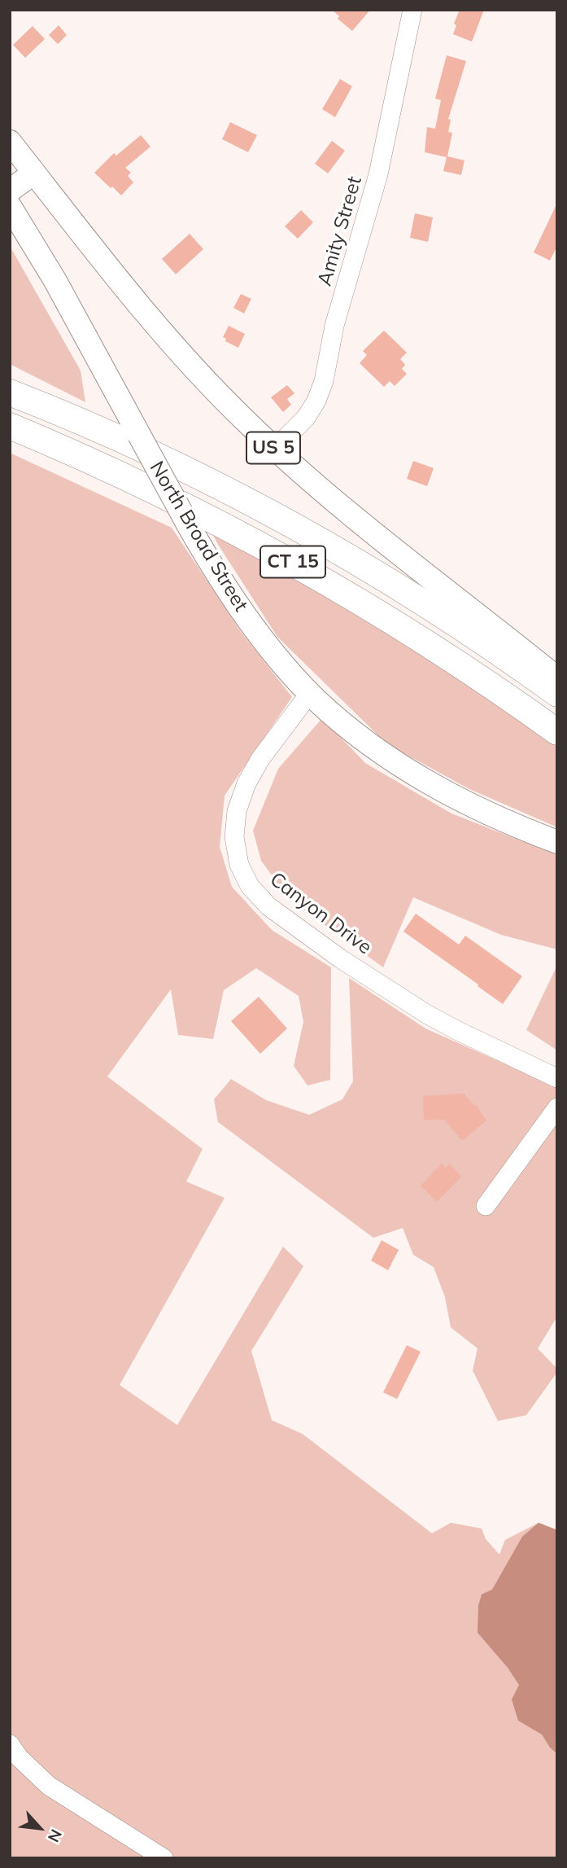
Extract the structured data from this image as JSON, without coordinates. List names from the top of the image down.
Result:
{
  "streets": {
    "highway": ["CT 15"],
    "main road": ["US 5", "North Broad Street"],
    "street": ["Amity Street", "Canyon Drive"]
  },
  "crossings": [
    ["Amity Street", "US 5"],
    ["North Broad Street", "Canyon Drive"]
  ],
  "north": "bottom right"
}
